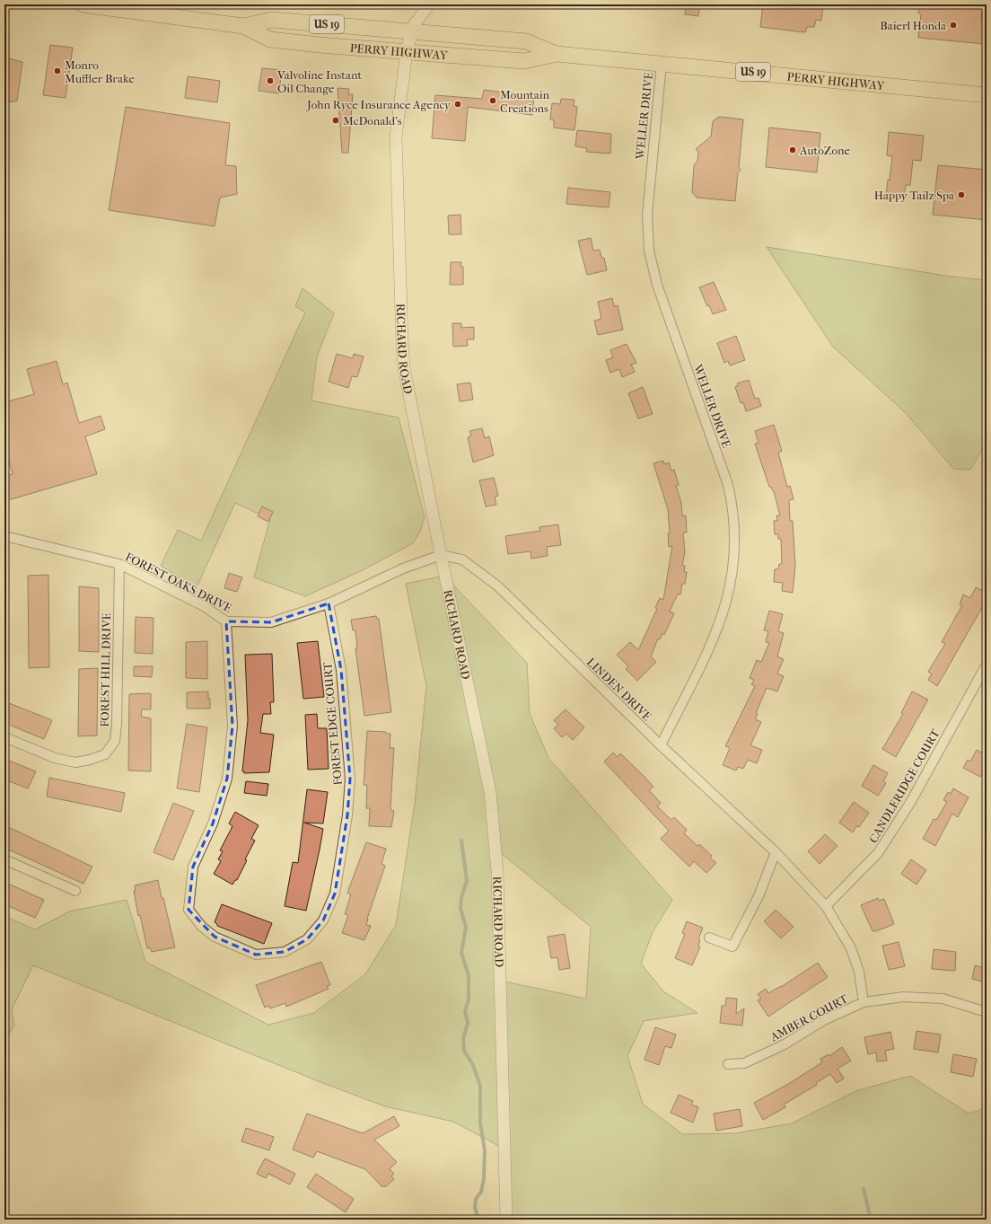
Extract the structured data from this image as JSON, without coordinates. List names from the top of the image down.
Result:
{
  "streets": {
    "highway": ["US 19", "PERRY HIGHWAY"],
    "street": [
      "WELLER DRIVE",
      "RICHARD ROAD",
      "FOREST OAKS DRIVE",
      "FOREST HILL DRIVE",
      "LINDEN DRIVE",
      "FOREST EDGE COURT",
      "CANDLERIDGE COURT",
      "AMBER COURT"
    ]
  },
  "crossings": [
    ["PERRY HIGHWAY", "WELLER DRIVE"],
    ["PERRY HIGHWAY", "RICHARD ROAD"],
    ["WELLER DRIVE", "LINDEN DRIVE"],
    ["RICHARD ROAD", "FOREST OAKS DRIVE"],
    ["RICHARD ROAD", "LINDEN DRIVE"],
    ["FOREST OAKS DRIVE", "FOREST HILL DRIVE"],
    ["FOREST OAKS DRIVE", "LINDEN DRIVE"],
    ["FOREST OAKS DRIVE", "FOREST EDGE COURT"],
    ["LINDEN DRIVE", "CANDLERIDGE COURT"],
    ["LINDEN DRIVE", "AMBER COURT"]
  ],
  "places": [
    "Baierl Honda",
    "Monro Muffler Brake",
    "Valvoline Instant Oil Change",
    "Mountain Creations",
    "John Ryce Insurance Agency",
    "McDonald's",
    "AutoZone",
    "Happy Tailz Spa"
  ]
}
